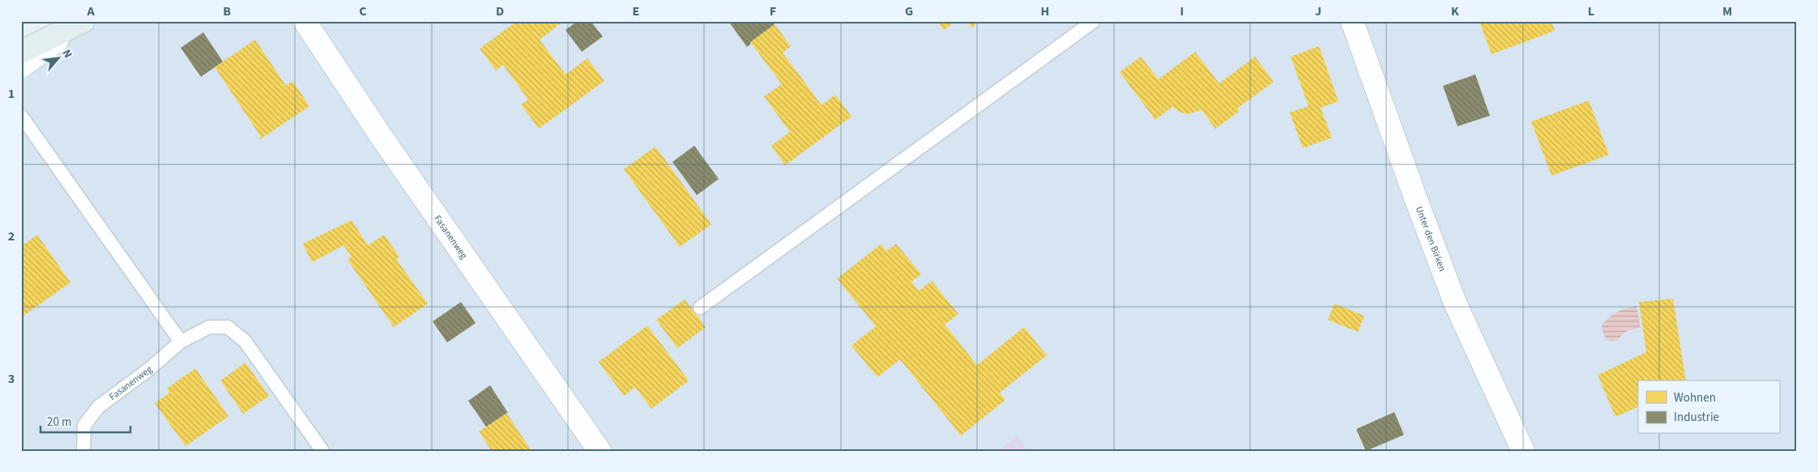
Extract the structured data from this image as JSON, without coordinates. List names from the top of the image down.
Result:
{
  "streets": {
    "street": ["Fasanenweg", "Unter den Birken"]
  },
  "legend": ["Wohnen", "Industrie"],
  "scale_bar": "20 m",
  "north": "top right",
  "grid": {
    "columns": [
      "A",
      "B",
      "C",
      "D",
      "E",
      "F",
      "G",
      "H",
      "I",
      "J",
      "K",
      "L",
      "M"
    ],
    "rows": ["1", "2", "3"]
  }
}
